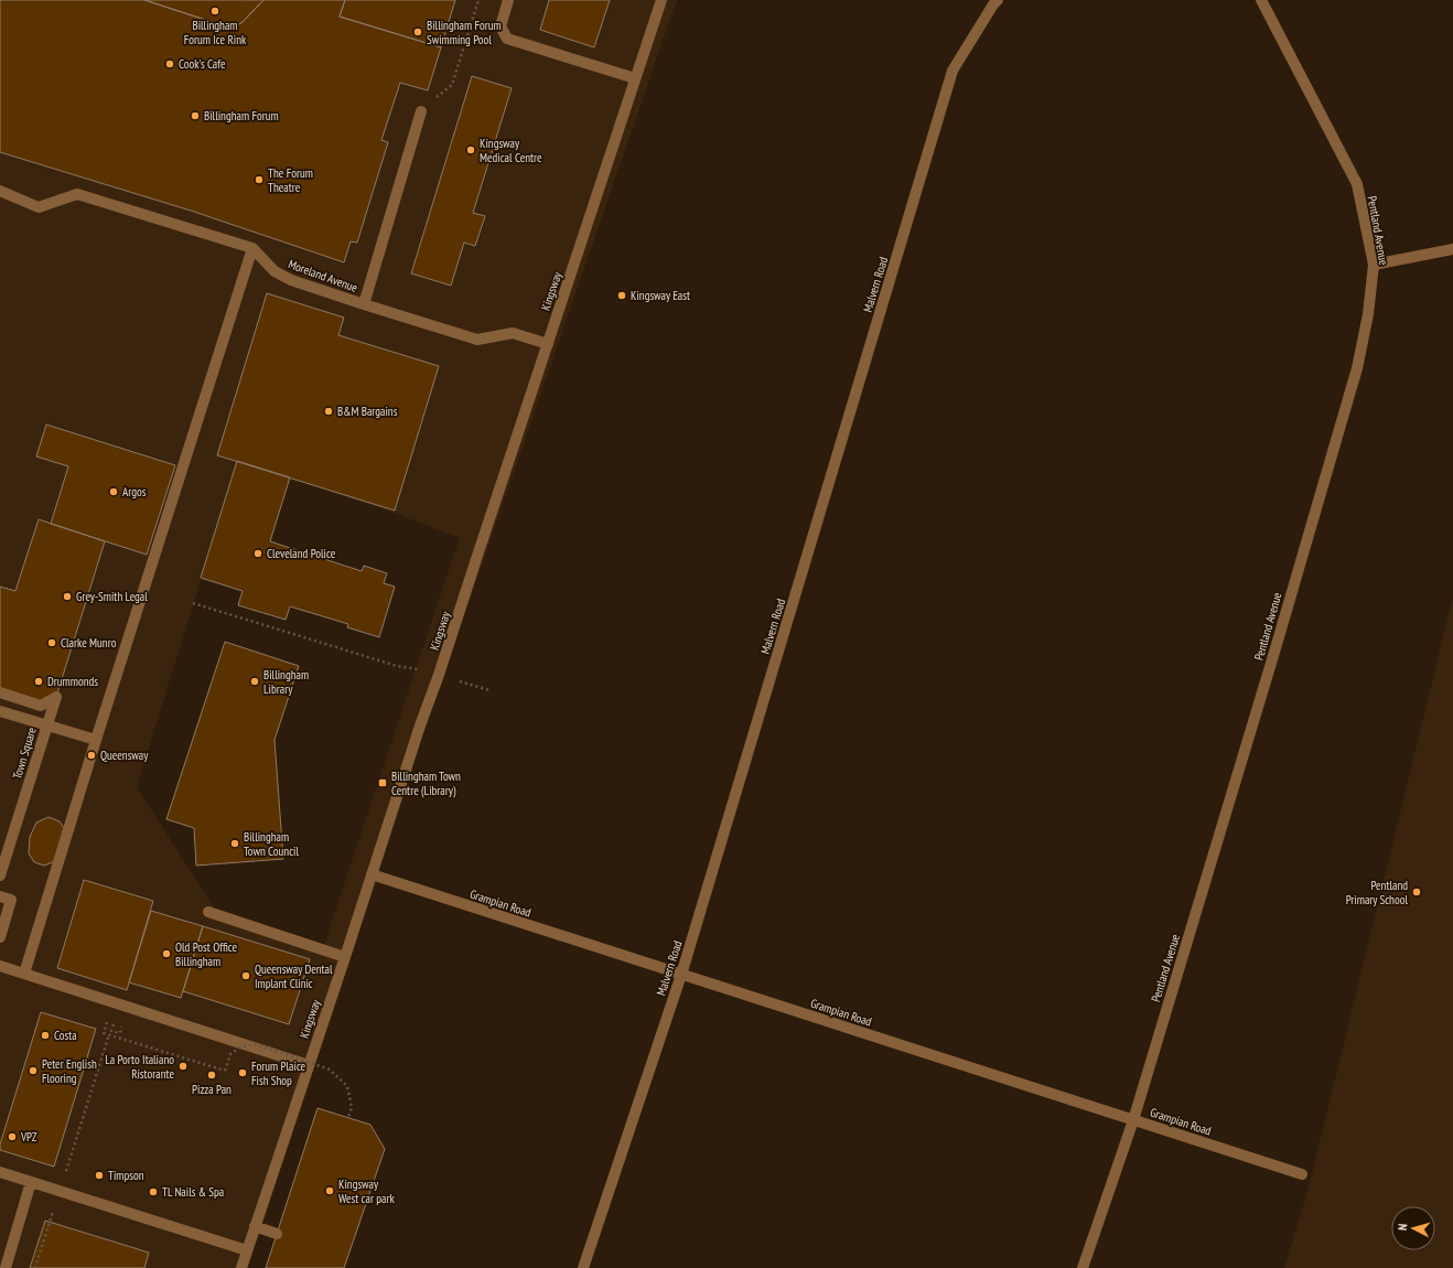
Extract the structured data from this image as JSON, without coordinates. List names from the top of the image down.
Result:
{
  "streets": {
    "street": [
      "Pentland Avenue",
      "Moreland Avenue",
      "Malvern Road",
      "Kingsway",
      "Town Square",
      "Grampian Road"
    ]
  },
  "crossings": [
    ["Pentland Avenue", "Grampian Road"],
    ["Moreland Avenue", "Kingsway"],
    ["Malvern Road", "Grampian Road"],
    ["Kingsway", "Grampian Road"]
  ],
  "places": {
    "other": [
      "Billingham Forum Ice Rink",
      "Billingham Forum Swimming Pool",
      "Cook's Cafe",
      "Billingham Forum",
      "Kingsway Medical Centre",
      "The Forum Theatre",
      "Kingsway East",
      "B&M Bargains",
      "Argos",
      "Cleveland Police",
      "Grey-Smith Legal",
      "Clarke Munro",
      "Drummonds",
      "Billingham Library",
      "Queensway",
      "Billingham Town Council",
      "Pentland Primary School",
      "Old Post Office Billingham",
      "Queensway Dental Implant Clinic",
      "Costa",
      "La Porto Italiano Ristorante",
      "Peter English Flooring",
      "Forum Plaice Fish Shop",
      "Pizza Pan",
      "VPZ",
      "Timpson",
      "Kingsway West car park",
      "TL Nails & Spa"
    ],
    "transit": ["Billingham Town Centre (Library)"]
  },
  "north": "left"
}
